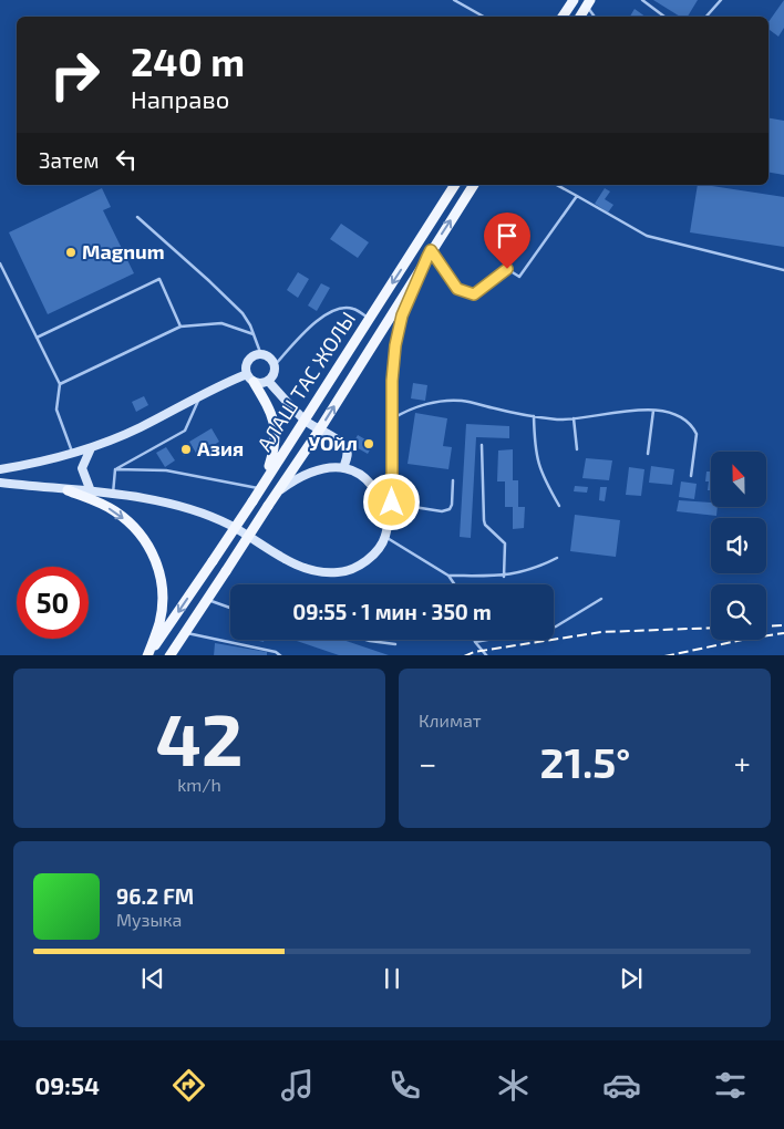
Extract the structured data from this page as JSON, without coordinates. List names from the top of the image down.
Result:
{
  "streets": {
    "main road": ["АЛАШ ТАС ЖОЛЫ"]
  },
  "places": ["Magnum", "УОйл", "Азия"],
  "north": "top",
  "page": {
    "turn": ["240 m", "Направо"],
    "then": "Затем",
    "limit": "50",
    "trip": "09:55 · 1 мин · 350 m",
    "tile": [
      ["42", "km/h"],
      "Климат"
    ],
    "heat": ["−", "21.5°", "+"],
    "song": ["96.2 FM", "Музыка"],
    "tabs": "09:54"
  }
}
